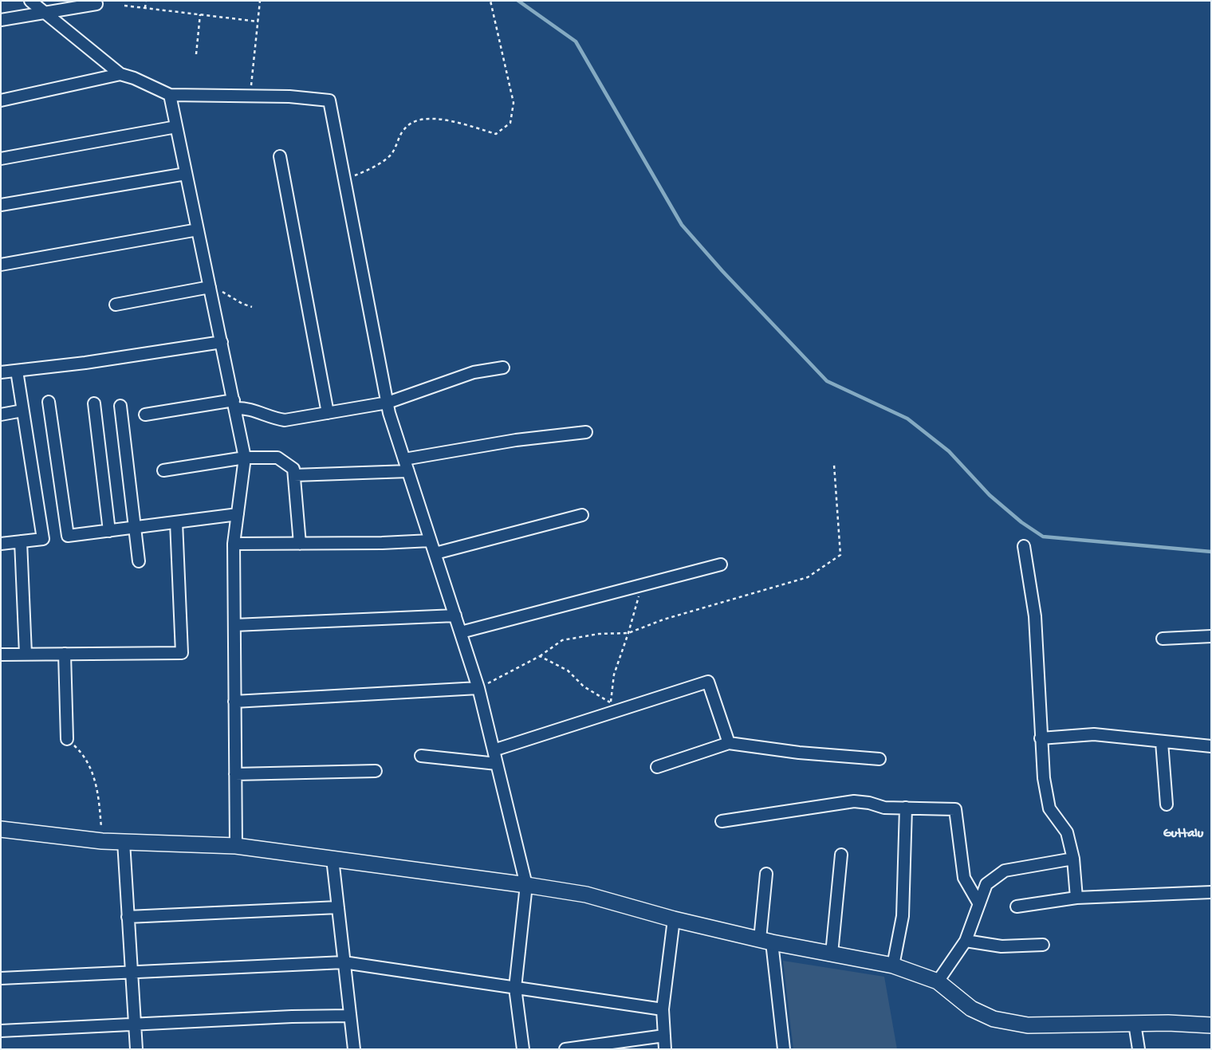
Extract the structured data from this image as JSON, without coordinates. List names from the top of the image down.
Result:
{
  "districts": ["Guttalu"]
}
